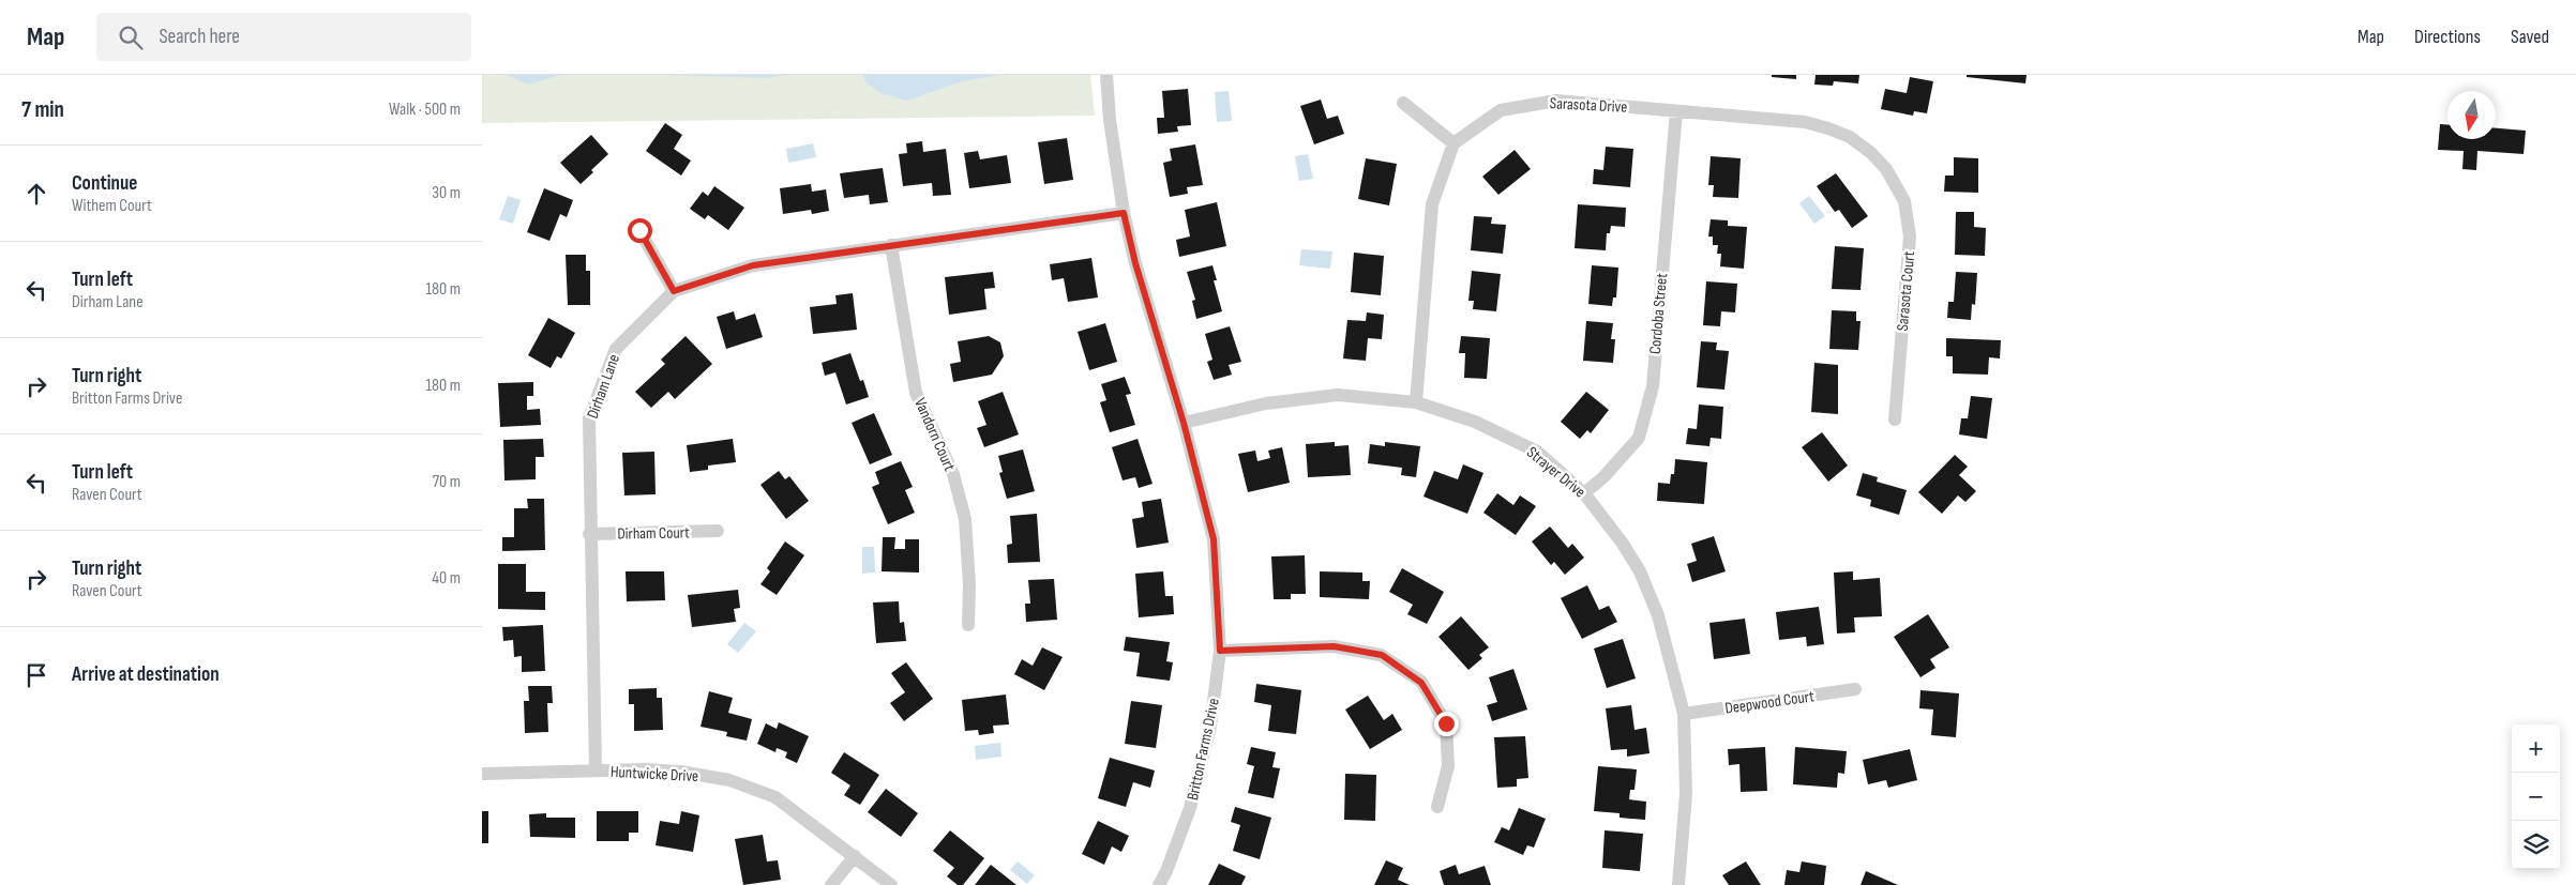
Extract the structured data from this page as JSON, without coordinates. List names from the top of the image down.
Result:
{
  "streets": {
    "street": [
      "Sarasota Drive",
      "Sarasota Court",
      "Cordoba Street",
      "Dirham Lane",
      "Vandorn Court",
      "Strayer Drive",
      "Dirham Court",
      "Deepwood Court",
      "Britton Farms Drive",
      "Huntwicke Drive"
    ]
  },
  "crossings": [
    ["Sarasota Drive", "Sarasota Court"],
    ["Sarasota Drive", "Cordoba Street"],
    ["Cordoba Street", "Strayer Drive"],
    ["Dirham Lane", "Vandorn Court"],
    ["Dirham Lane", "Dirham Court"],
    ["Dirham Lane", "Britton Farms Drive"],
    ["Dirham Lane", "Huntwicke Drive"],
    ["Strayer Drive", "Deepwood Court"],
    ["Strayer Drive", "Britton Farms Drive"]
  ],
  "north": "bottom",
  "page": {
    "header": "Map",
    "search": "Search here",
    "nav": ["Map", "Directions", "Saved"],
    "heading": ["7 min", "Walk · 500 m"],
    "list": [
      ["Continue", "Withem Court", "30 m"],
      ["Turn left", "Dirham Lane", "180 m"],
      ["Turn right", "Britton Farms Drive", "180 m"],
      ["Turn left", "Raven Court", "70 m"],
      ["Turn right", "Raven Court", "40 m"],
      "Arrive at destination"
    ],
    "map_buttons": ["+", "−"]
  }
}
